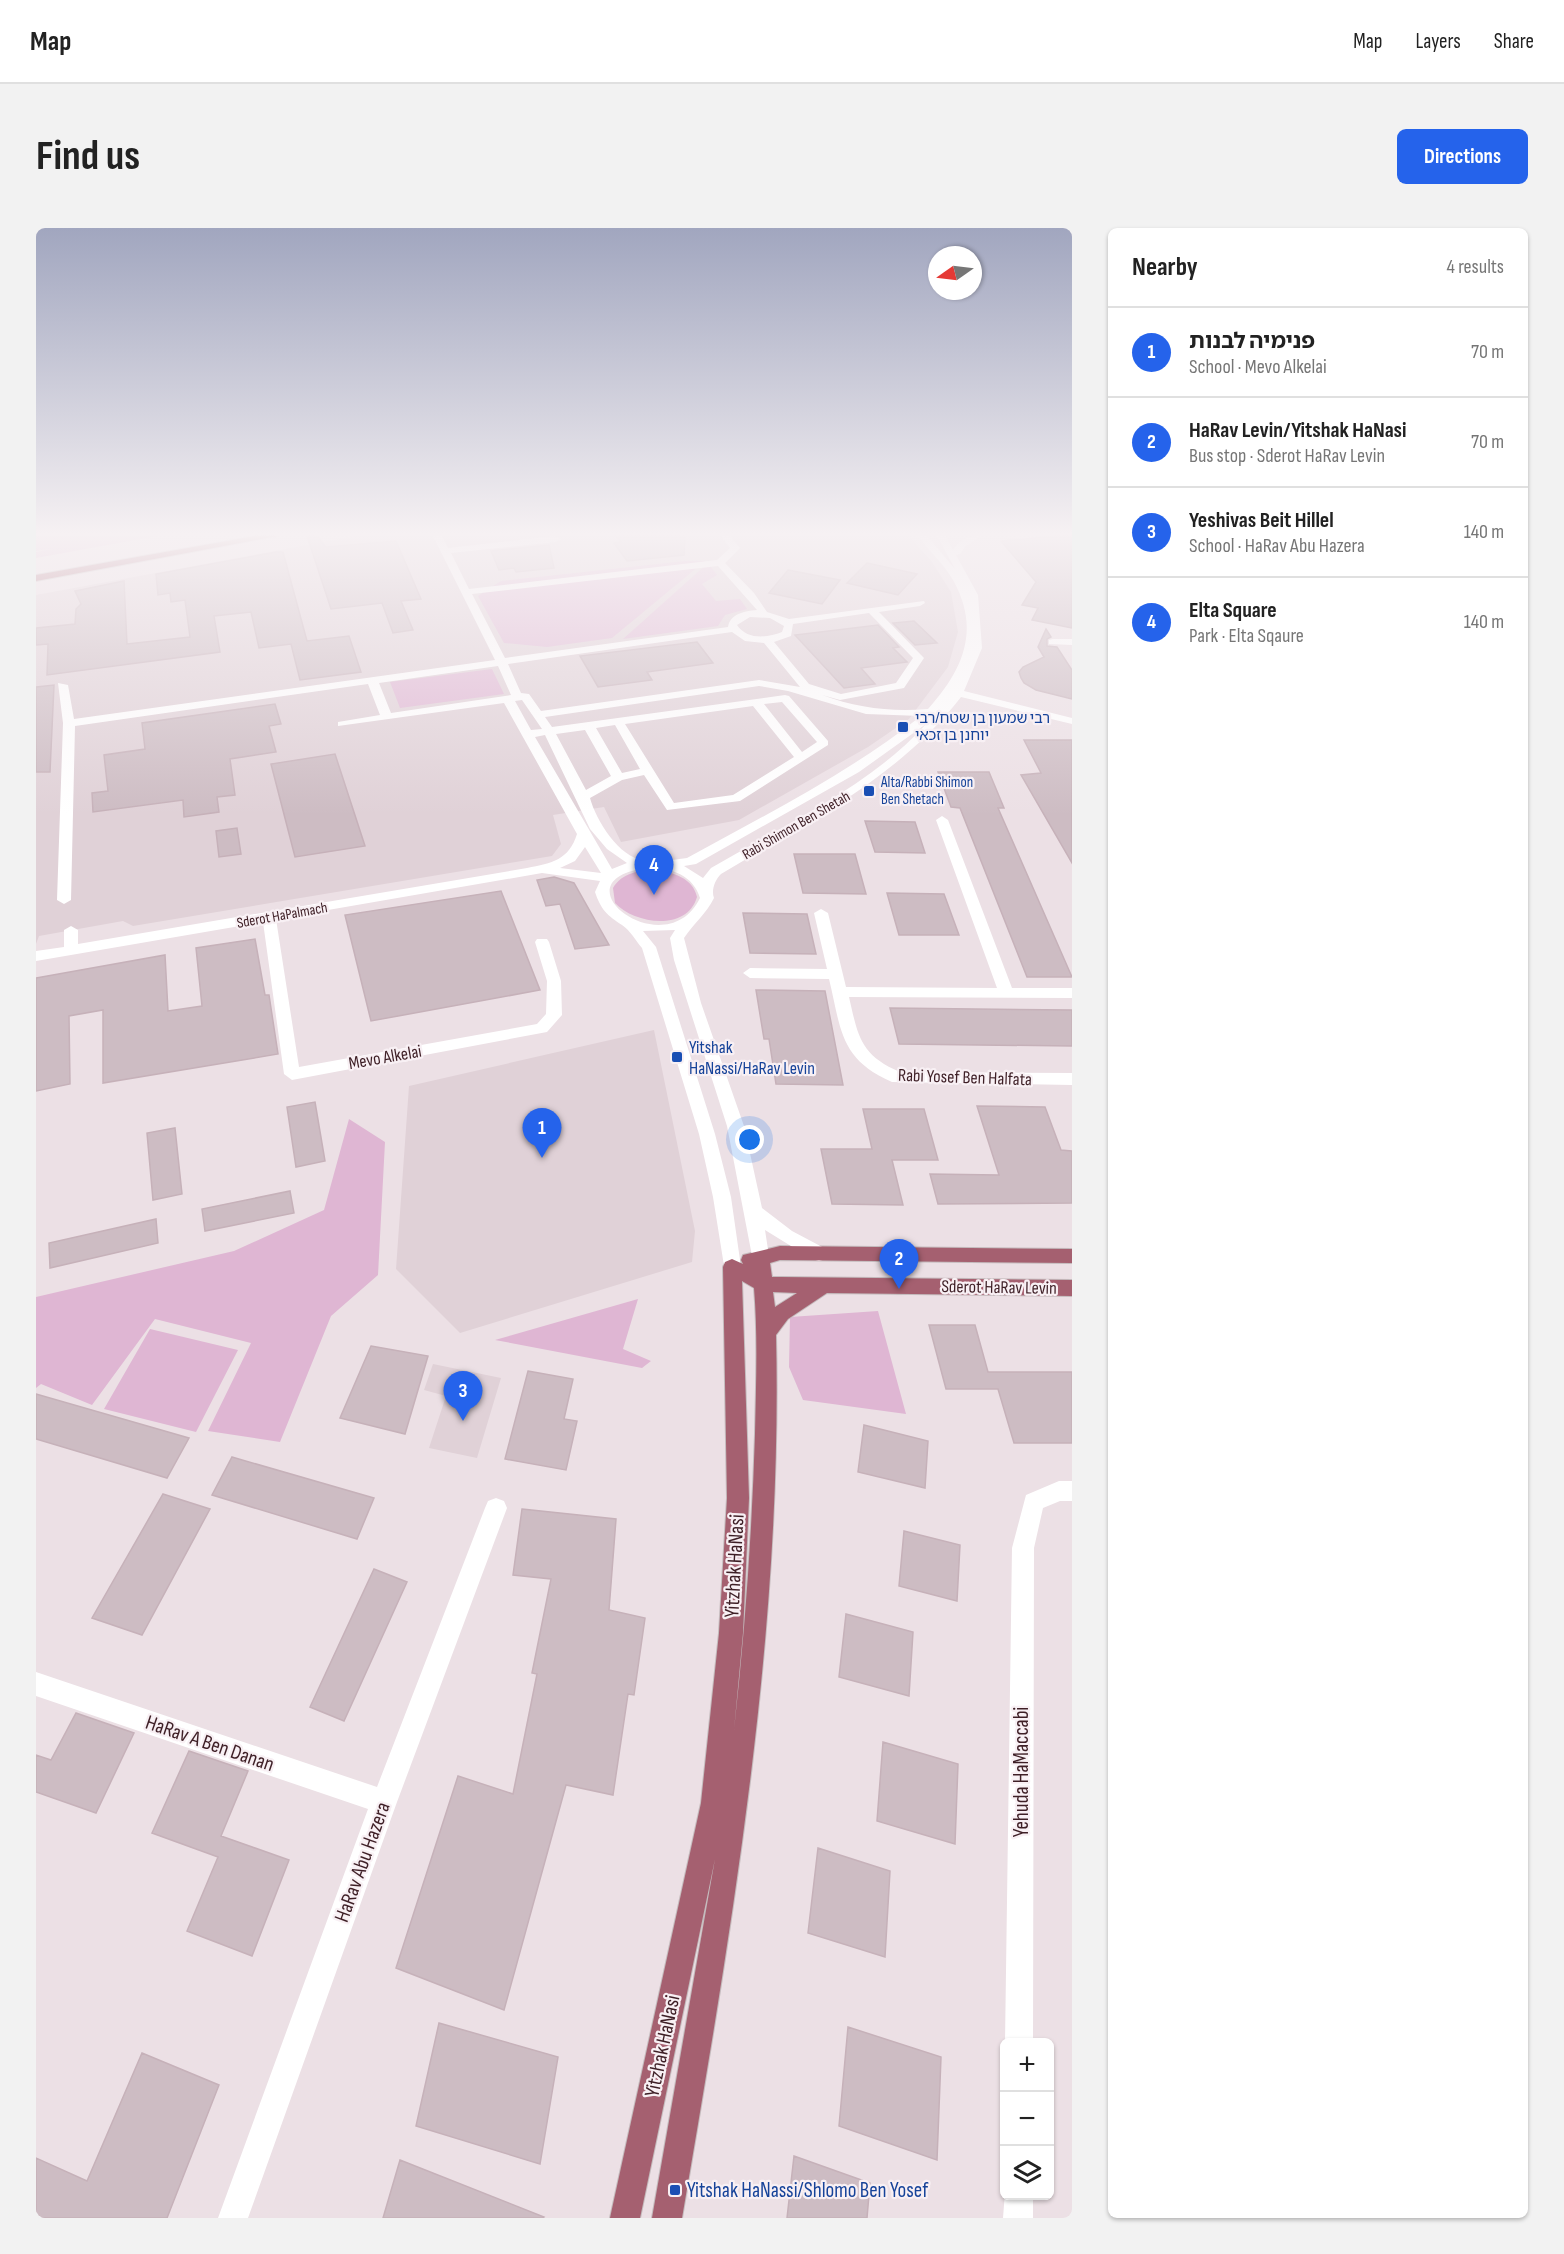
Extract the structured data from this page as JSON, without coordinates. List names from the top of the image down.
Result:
{
  "streets": {
    "main road": ["Sderot HaRav Levin", "Yitzhak HaNasi"],
    "street": [
      "Rabi Shimon Ben Shetah",
      "Sderot HaPalmach",
      "Mevo Alkelai",
      "Rabi Yosef Ben Halfata",
      "HaRav A Ben Danan",
      "Yehuda HaMaccabi",
      "HaRav Abu Hazera"
    ]
  },
  "crossings": [
    ["Rabi Shimon Ben Shetah", "Sderot HaPalmach"],
    ["Rabi Shimon Ben Shetah", "Yitzhak HaNasi"],
    ["Sderot HaPalmach", "Mevo Alkelai"],
    ["Sderot HaPalmach", "Yitzhak HaNasi"],
    ["Sderot HaRav Levin", "Yitzhak HaNasi"],
    ["HaRav A Ben Danan", "HaRav Abu Hazera"]
  ],
  "places": {
    "transit": [
      "רבי שמעון בן שטח/רבי יוחנן בן זכאי",
      "Alta/Rabbi Shimon Ben Shetach",
      "Yitshak HaNassi/HaRav Levin",
      "Yitshak HaNassi/Shlomo Ben Yosef"
    ]
  },
  "north": "left",
  "page": {
    "header": "Map",
    "nav": ["Map", "Layers", "Share"],
    "buttons": "Directions",
    "title": "Find us",
    "heading": ["Nearby", "4 results"],
    "list": [
      {
        "mark": "1",
        "name": "פנימיה לבנות",
        "note": "School · Mevo Alkelai",
        "value": "70 m"
      },
      {
        "mark": "2",
        "name": "HaRav Levin/Yitshak HaNasi",
        "note": "Bus stop · Sderot HaRav Levin",
        "value": "70 m"
      },
      {
        "mark": "3",
        "name": "Yeshivas Beit Hillel",
        "note": "School · HaRav Abu Hazera",
        "value": "140 m"
      },
      {
        "mark": "4",
        "name": "Elta Square",
        "note": "Park · Elta Sqaure",
        "value": "140 m"
      }
    ],
    "pins": [
      "4",
      "1",
      "2",
      "3"
    ],
    "map_buttons": ["+", "−"]
  }
}
